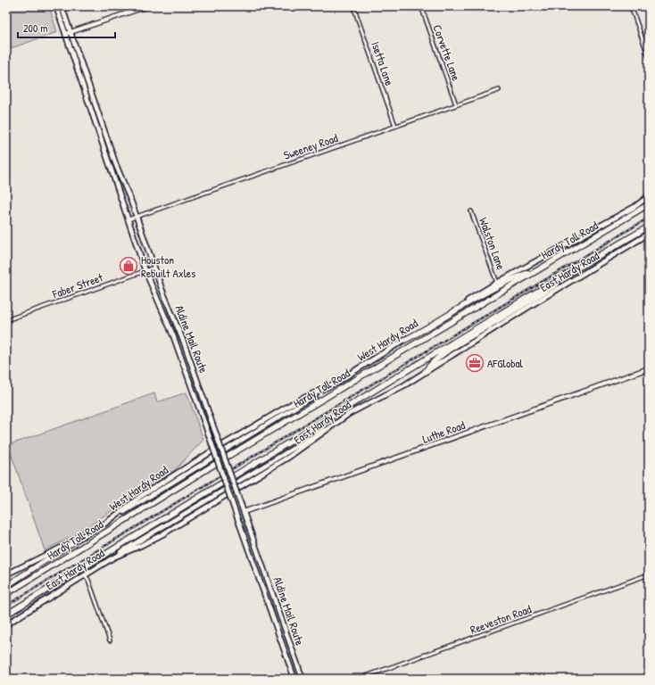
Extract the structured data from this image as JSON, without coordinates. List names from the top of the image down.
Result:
{
  "streets": {
    "highway": ["Hardy Toll Road"],
    "main road": ["East Hardy Road", "Aldine Mail Route", "West Hardy Road"],
    "street": [
      "Corvette Lane",
      "Isetta Lane",
      "Sweeney Road",
      "Walston Lane",
      "Faber Street",
      "Luthe Road",
      "Reeveston Road"
    ]
  },
  "crossings": [
    ["Corvette Lane", "Sweeney Road"],
    ["Isetta Lane", "Sweeney Road"],
    ["Sweeney Road", "Aldine Mail Route"],
    ["Walston Lane", "West Hardy Road"],
    ["Faber Street", "Aldine Mail Route"],
    ["Aldine Mail Route", "Luthe Road"]
  ],
  "places": {
    "shop": ["Houston Rebuilt Axles"],
    "office": ["AFGlobal"]
  },
  "scale_bar": "200 m"
}
